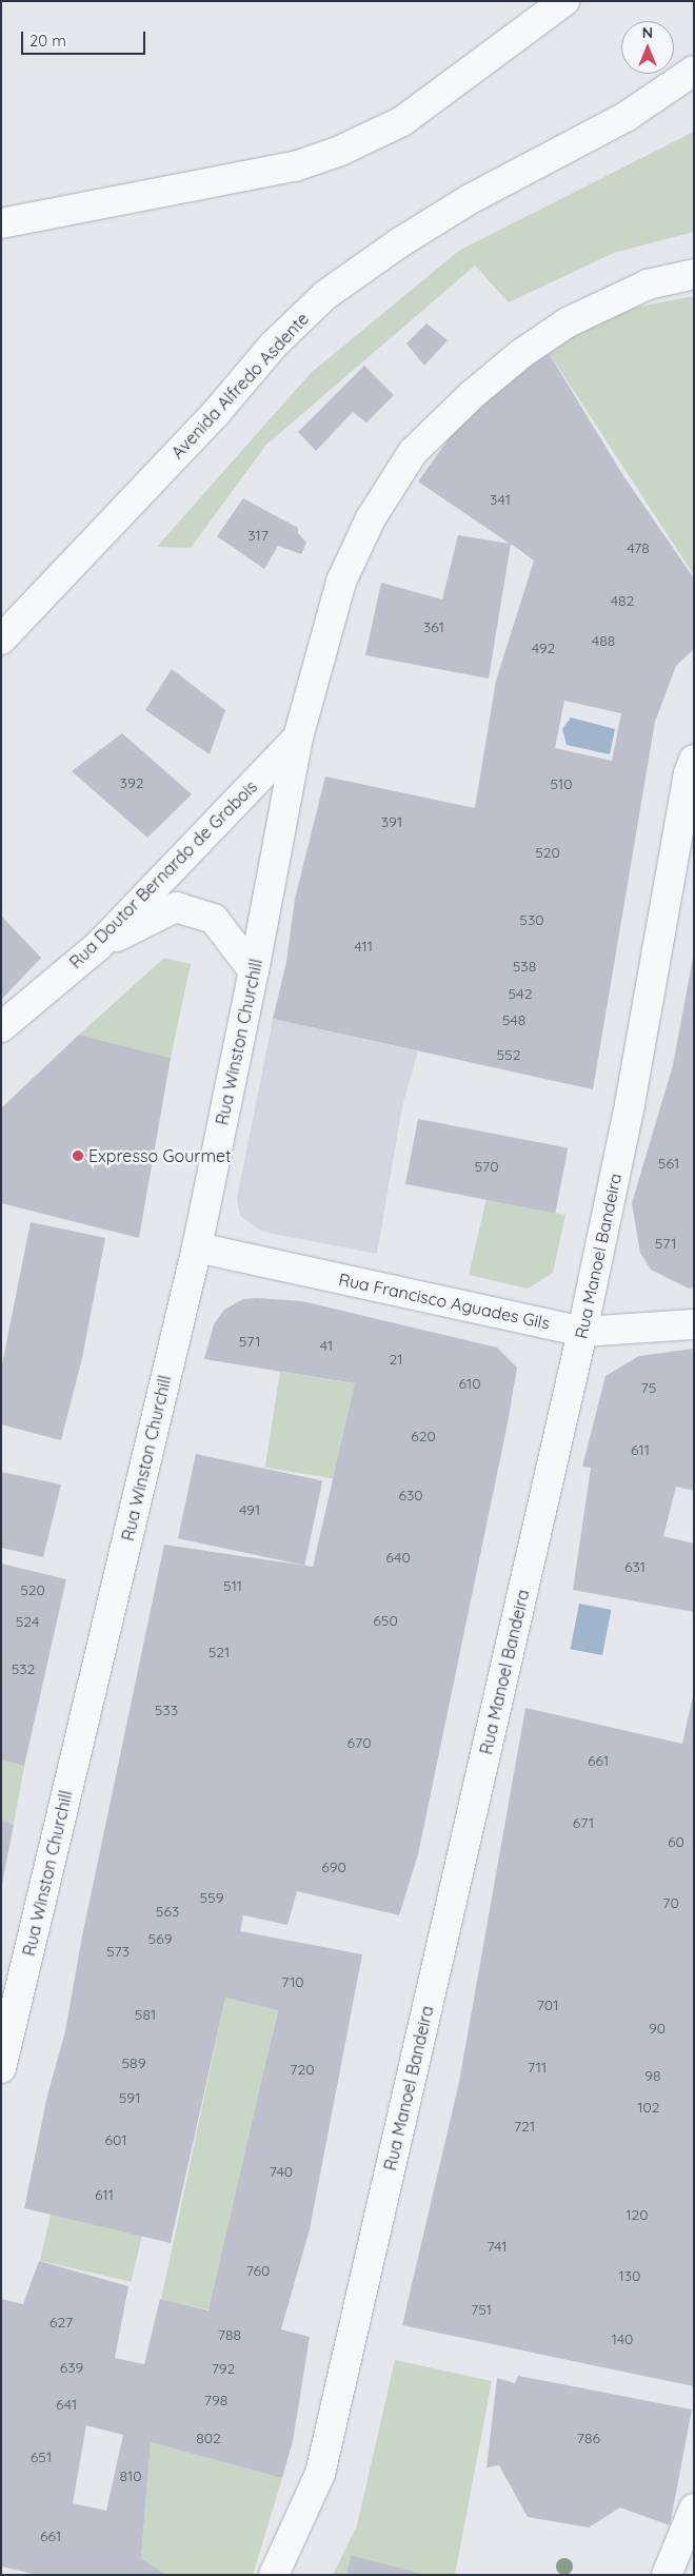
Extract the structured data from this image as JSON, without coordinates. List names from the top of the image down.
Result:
{
  "streets": {
    "street": [
      "Avenida Alfredo Asdente",
      "Rua Doutor Bernardo de Grabois",
      "Rua Winston Churchill",
      "Rua Manoel Bandeira",
      "Rua Francisco Aguades Gils"
    ]
  },
  "crossings": [
    ["Rua Doutor Bernardo de Grabois", "Rua Winston Churchill"],
    ["Rua Winston Churchill", "Rua Francisco Aguades Gils"],
    ["Rua Manoel Bandeira", "Rua Francisco Aguades Gils"]
  ],
  "places": ["Expresso Gourmet"],
  "house_numbers": [
    "341",
    "317",
    "478",
    "482",
    "361",
    "488",
    "492",
    "392",
    "510",
    "391",
    "520",
    "530",
    "411",
    "538",
    "542",
    "548",
    "552",
    "561",
    "570",
    "571",
    "571",
    "41",
    "21",
    "610",
    "75",
    "620",
    "611",
    "630",
    "491",
    "640",
    "631",
    "511",
    "520",
    "650",
    "524",
    "521",
    "532",
    "533",
    "670",
    "661",
    "671",
    "60",
    "690",
    "559",
    "70",
    "563",
    "569",
    "573",
    "710",
    "701",
    "581",
    "90",
    "589",
    "711",
    "720",
    "98",
    "591",
    "102",
    "721",
    "601",
    "740",
    "611",
    "120",
    "741",
    "760",
    "130",
    "751",
    "627",
    "788",
    "140",
    "639",
    "792",
    "798",
    "641",
    "802",
    "786",
    "651",
    "810",
    "661"
  ],
  "scale_bar": "20 m",
  "north": "top"
}
